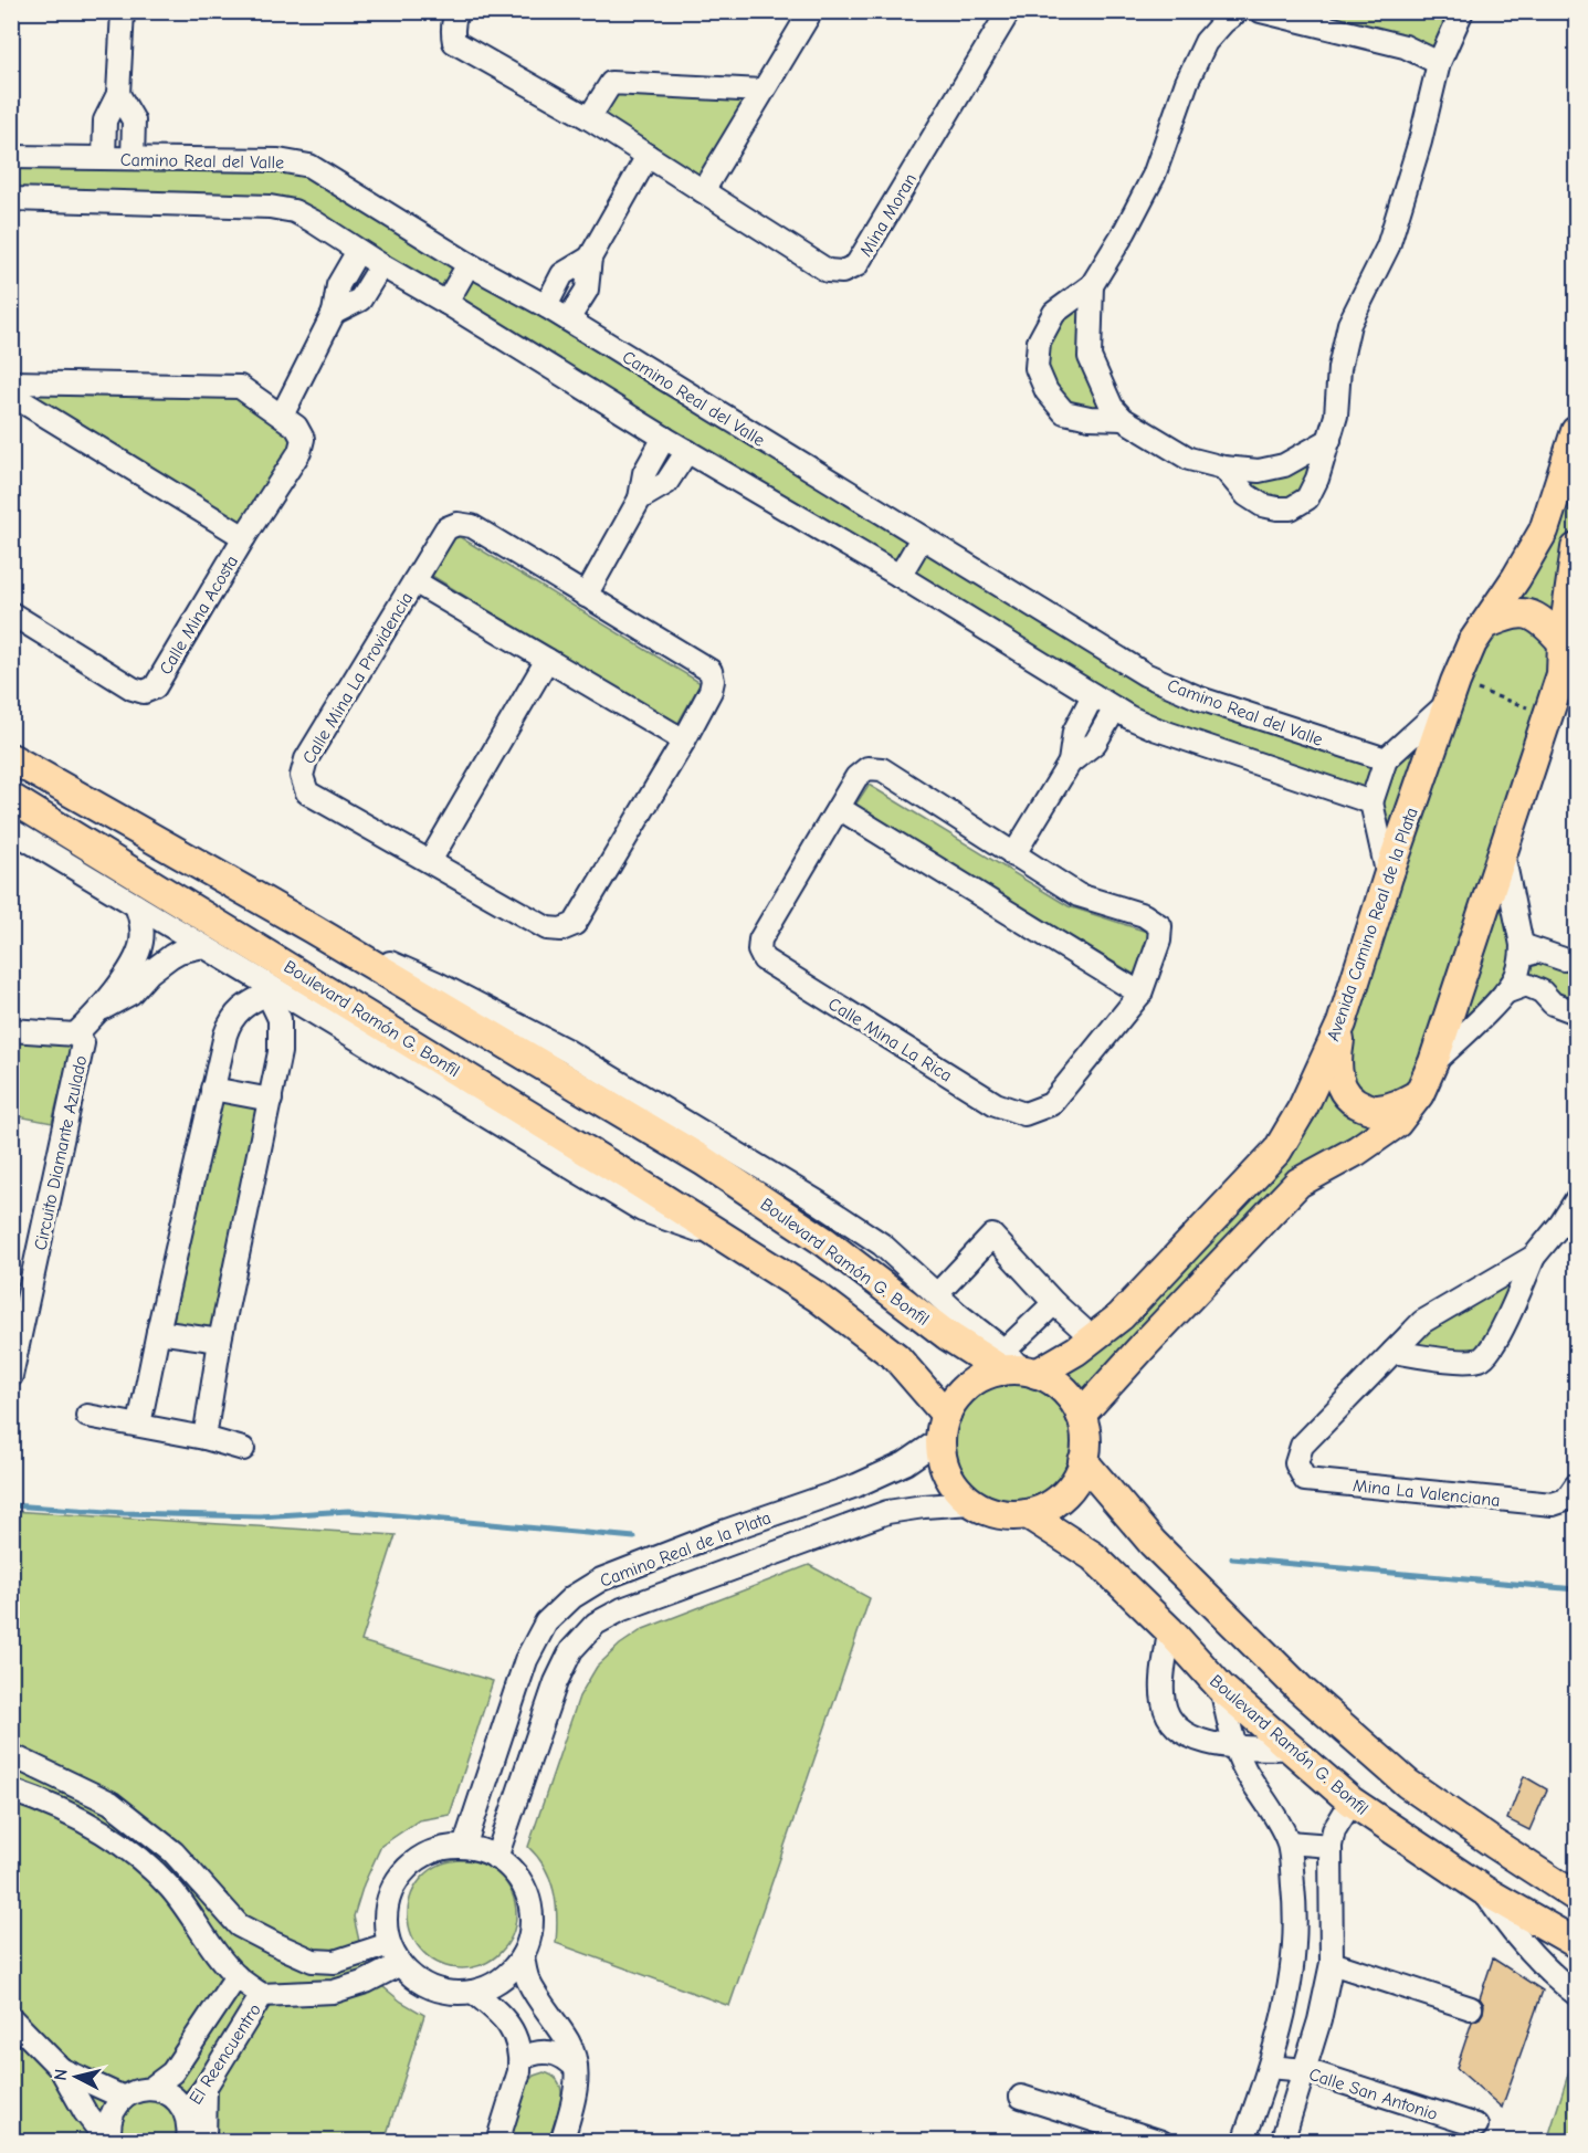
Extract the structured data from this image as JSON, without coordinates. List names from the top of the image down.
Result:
{
  "streets": {
    "main road": ["Avenida Camino Real de la Plata", "Boulevard Ramón G. Bonfil"],
    "street": [
      "Camino Real del Valle",
      "Mina Moran",
      "Calle Mina Acosta",
      "Calle Mina La Providencia",
      "Calle Mina La Rica",
      "Circuito Diamante Azulado",
      "Mina La Valenciana",
      "Camino Real de la Plata",
      "El Reencuentro",
      "Calle San Antonio"
    ]
  },
  "crossings": [
    ["Avenida Camino Real de la Plata", "Boulevard Ramón G. Bonfil"],
    ["Avenida Camino Real de la Plata", "Camino Real de la Plata"],
    ["Boulevard Ramón G. Bonfil", "Camino Real de la Plata"],
    ["Camino Real de la Plata", "El Reencuentro"]
  ],
  "north": "left"
}
